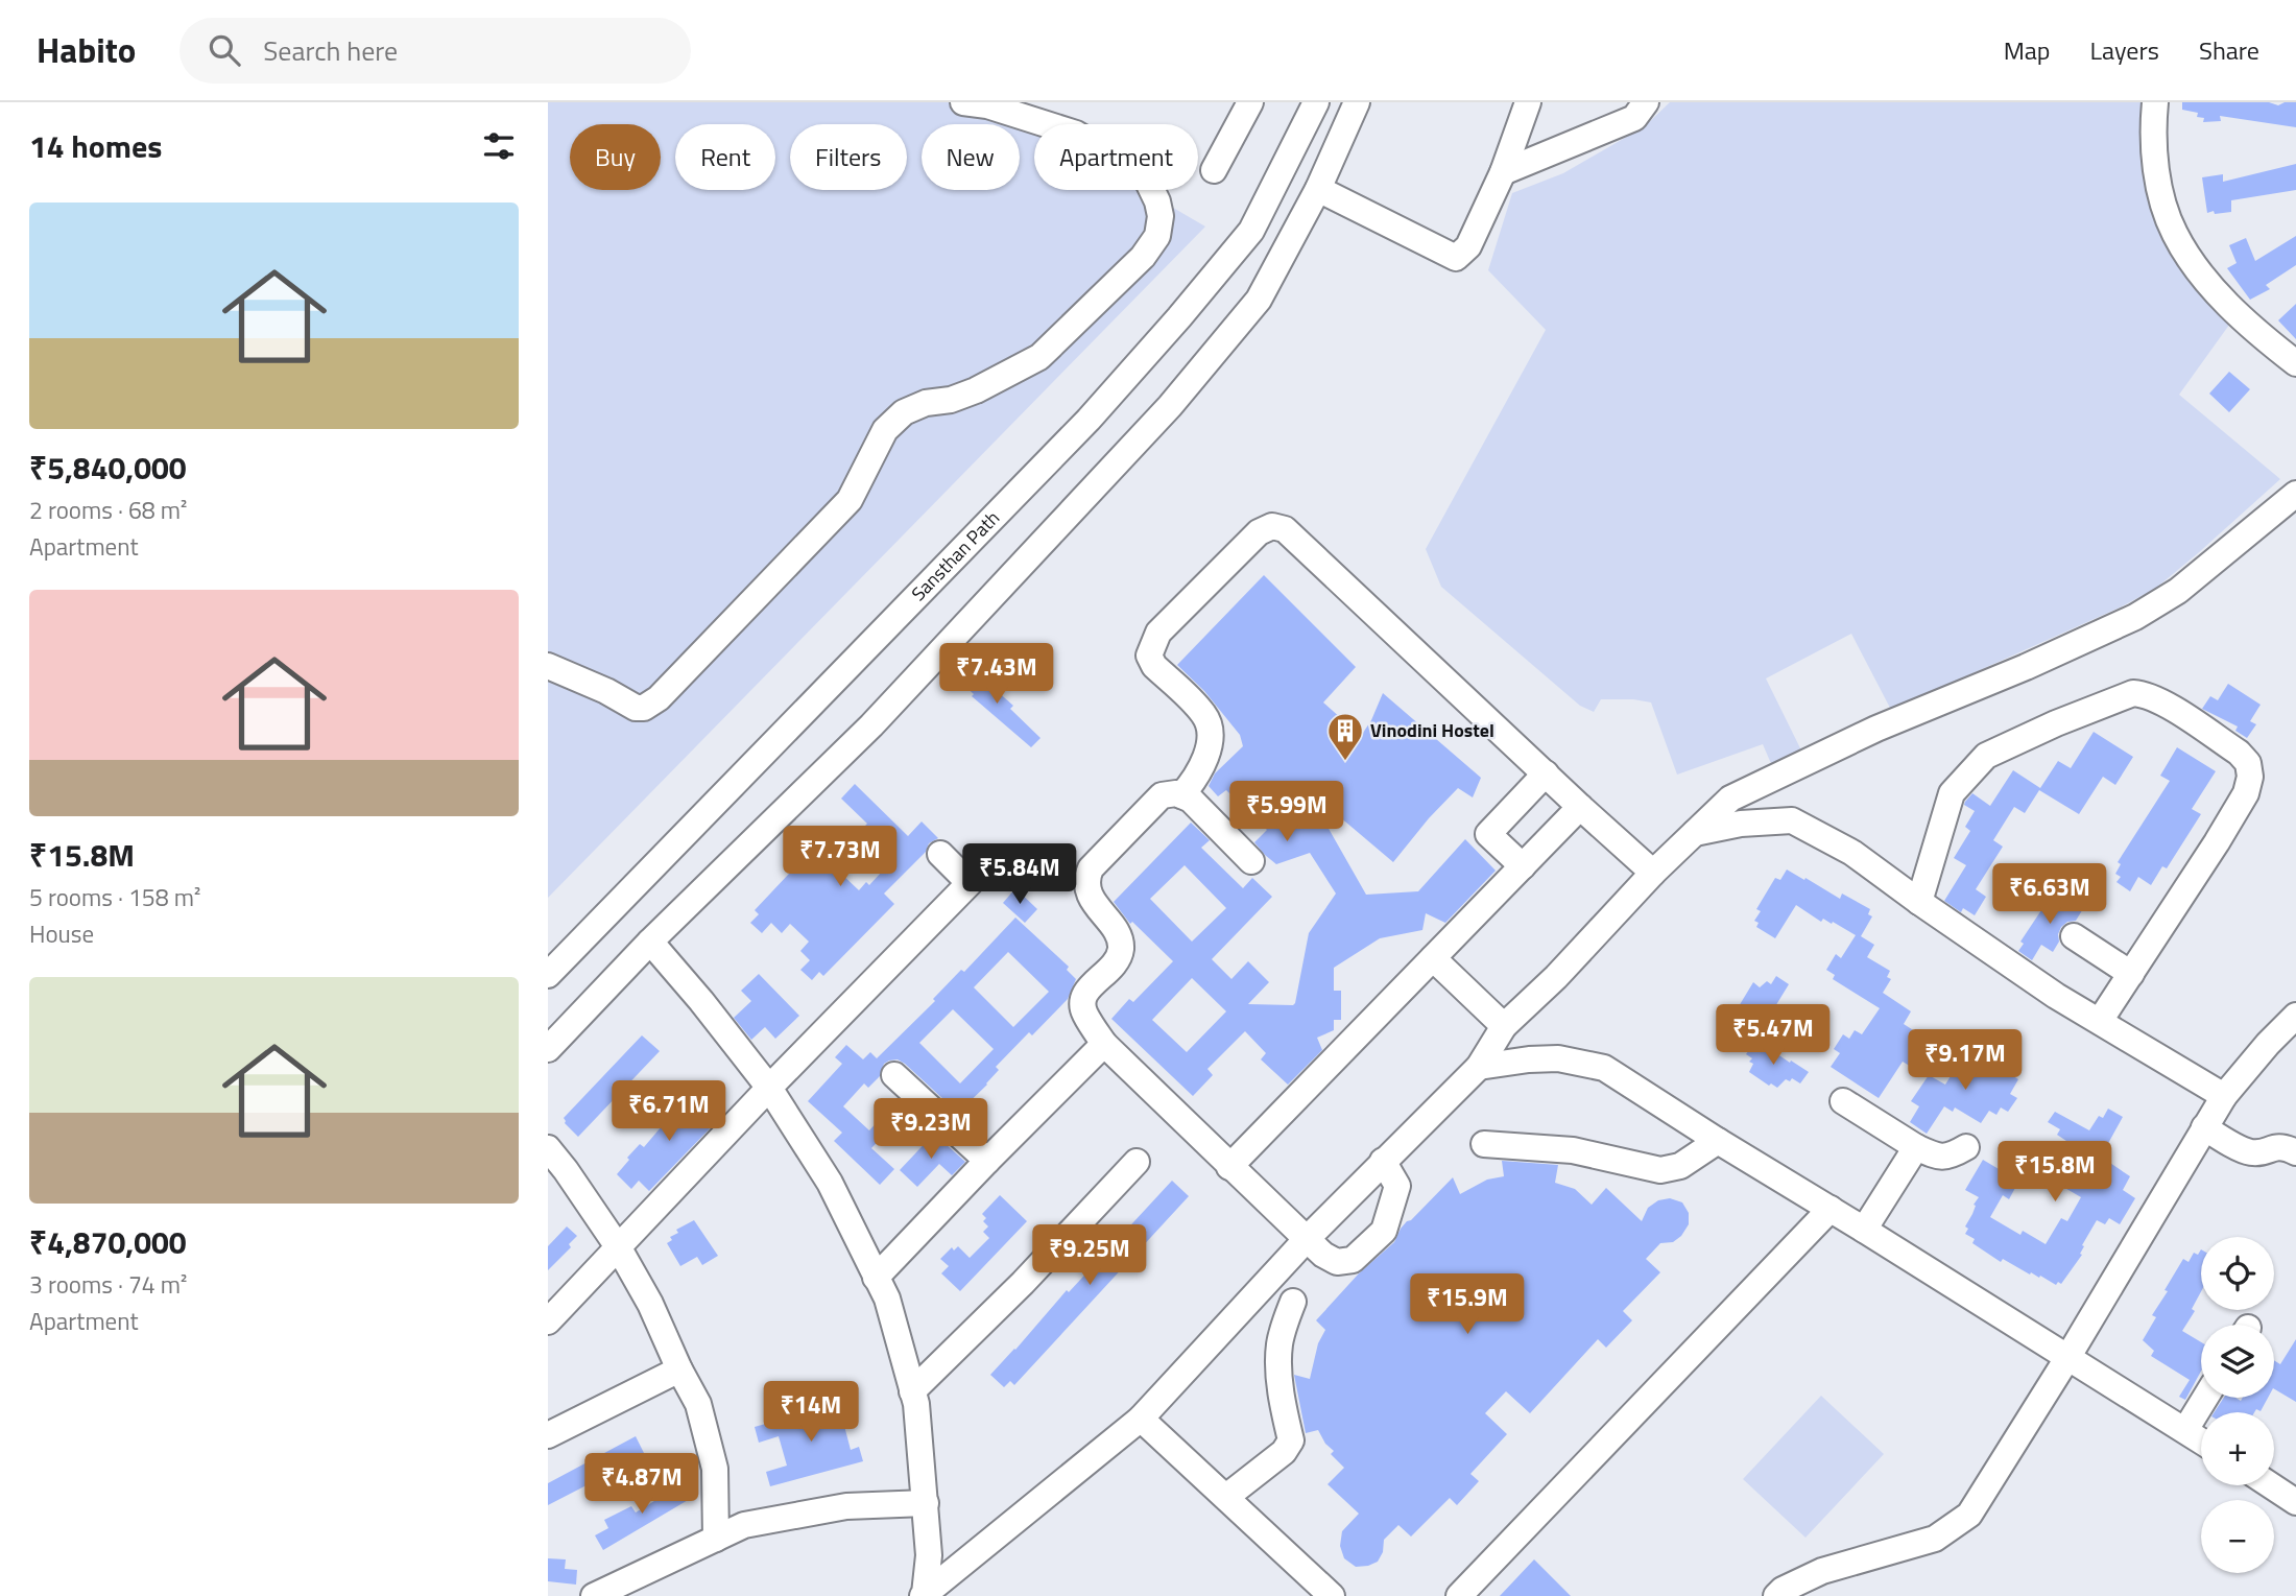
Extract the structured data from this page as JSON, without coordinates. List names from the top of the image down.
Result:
{
  "streets": {
    "street": ["Sansthan Path"]
  },
  "places": {
    "building": ["Vinodini Hostel"]
  },
  "page": {
    "header": "Habito",
    "search": "Search here",
    "nav": ["Map", "Layers", "Share"],
    "heading": "14 homes",
    "chip": [
      "Buy",
      "Rent",
      "Filters",
      "New",
      "Apartment"
    ],
    "list": [
      {
        "name": "₹5,840,000",
        "note": "2 rooms · 68 m² · Apartment"
      },
      {
        "name": "₹15.8M",
        "note": "5 rooms · 158 m² · House"
      },
      {
        "name": "₹4,870,000",
        "note": "3 rooms · 74 m² · Apartment"
      }
    ],
    "price": [
      "₹7.43M",
      "₹5.99M",
      "₹7.73M",
      "₹5.84M",
      "₹6.63M",
      "₹5.47M",
      "₹9.17M",
      "₹6.71M",
      "₹9.23M",
      "₹15.8M",
      "₹9.25M",
      "₹15.9M",
      "₹14M",
      "₹4.87M"
    ],
    "map_buttons": ["+", "−"]
  }
}
